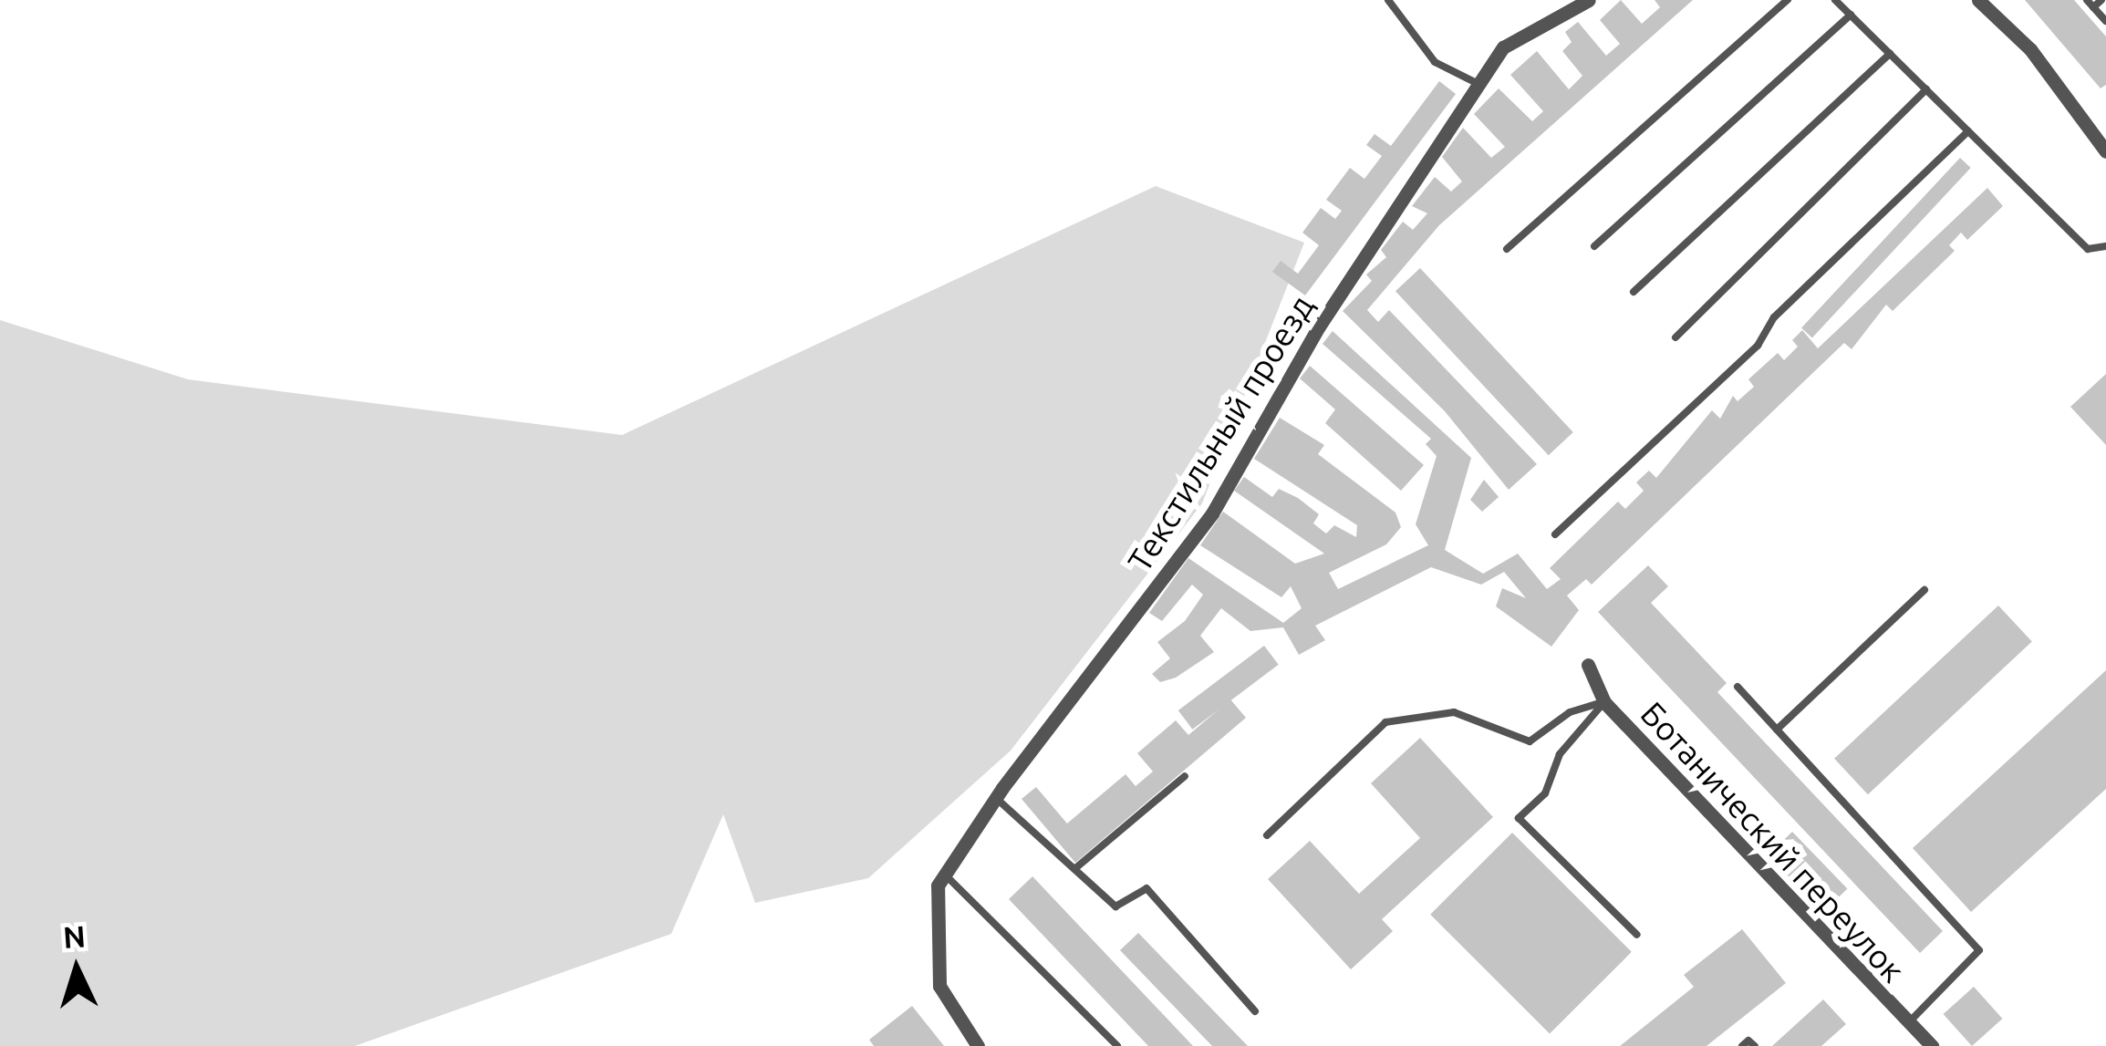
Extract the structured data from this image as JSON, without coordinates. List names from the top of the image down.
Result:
{
  "streets": {
    "street": ["Текстильный проезд", "Ботанический переулок"]
  },
  "north": "top"
}
